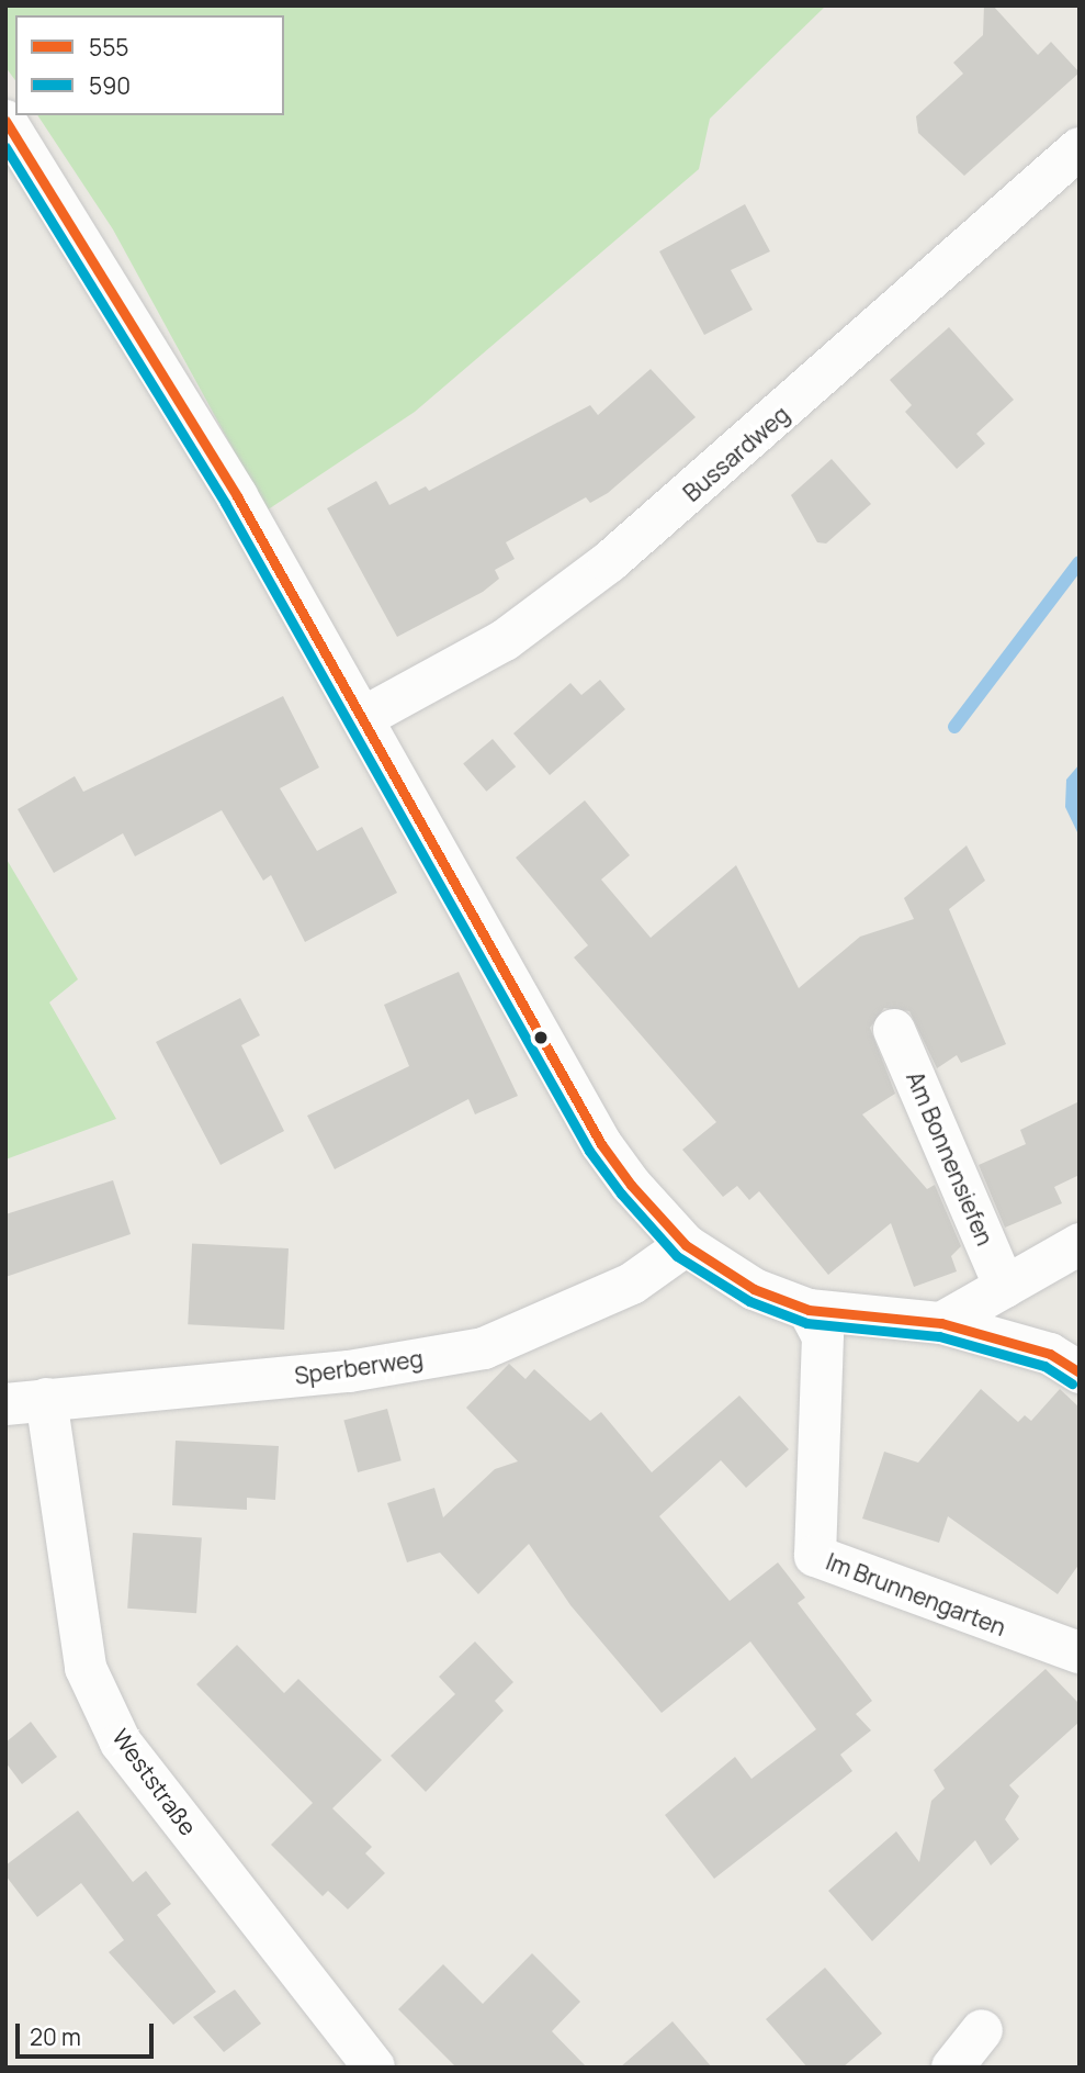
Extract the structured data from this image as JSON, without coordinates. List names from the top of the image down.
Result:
{
  "streets": {
    "street": [
      "Bussardweg",
      "Am Bonnensiefen",
      "Sperberweg",
      "Im Brunnengarten",
      "Weststraße"
    ]
  },
  "crossings": [
    ["Sperberweg", "Weststraße"]
  ],
  "lines": ["transit line 555", "transit line 590"],
  "legend": ["555", "590"],
  "scale_bar": "20 m"
}
